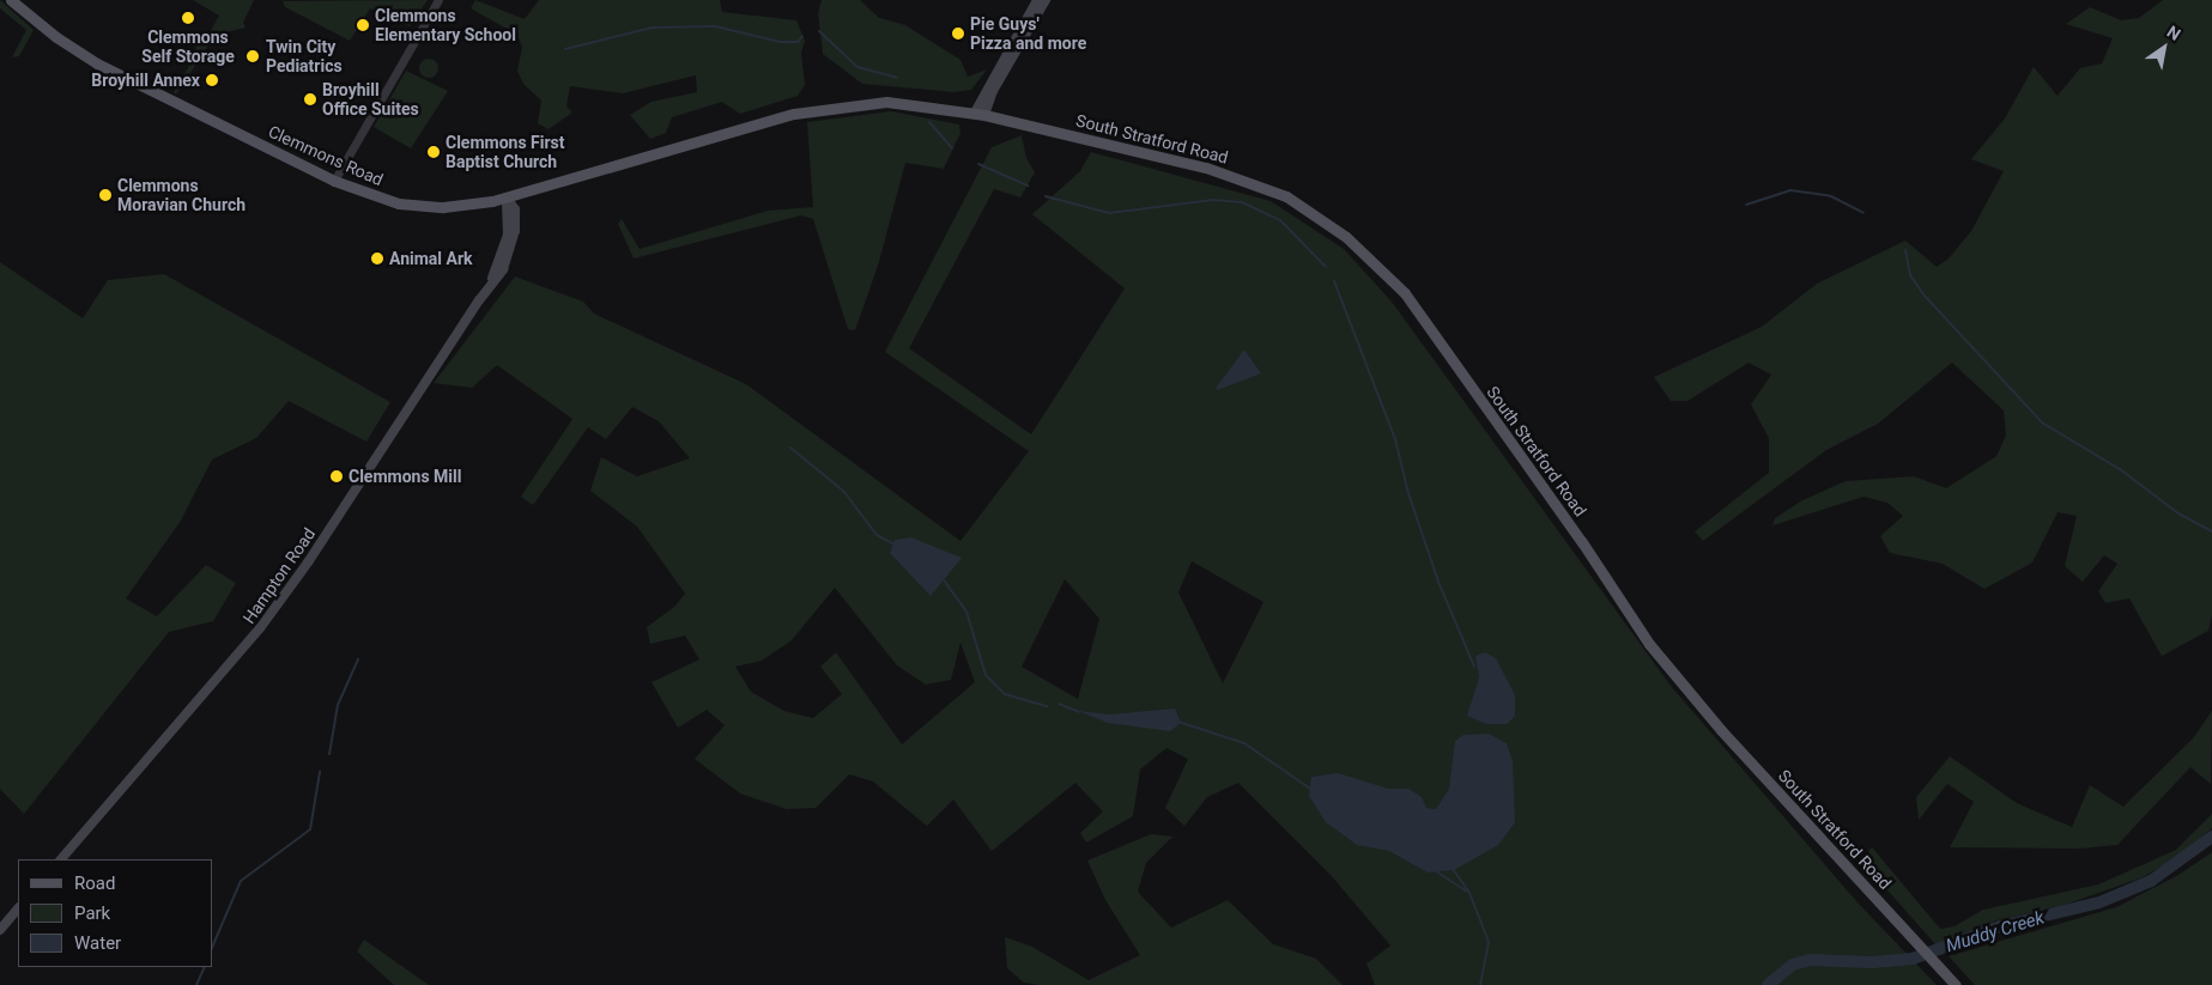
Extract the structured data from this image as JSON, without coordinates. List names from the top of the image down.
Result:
{
  "streets": {
    "main road": ["South Stratford Road", "Clemmons Road", "Hampton Road"]
  },
  "crossings": [
    ["South Stratford Road", "Clemmons Road"],
    ["Clemmons Road", "Hampton Road"]
  ],
  "water": ["Muddy Creek"],
  "places": [
    "Clemmons Self Storage",
    "Clemmons Elementary School",
    "Pie Guys' Pizza and more",
    "Twin City Pediatrics",
    "Broyhill Annex",
    "Broyhill Office Suites",
    "Clemmons First Baptist Church",
    "Clemmons Moravian Church",
    "Animal Ark",
    "Clemmons Mill"
  ],
  "legend": ["Road", "Park", "Water"],
  "north": "top right"
}
